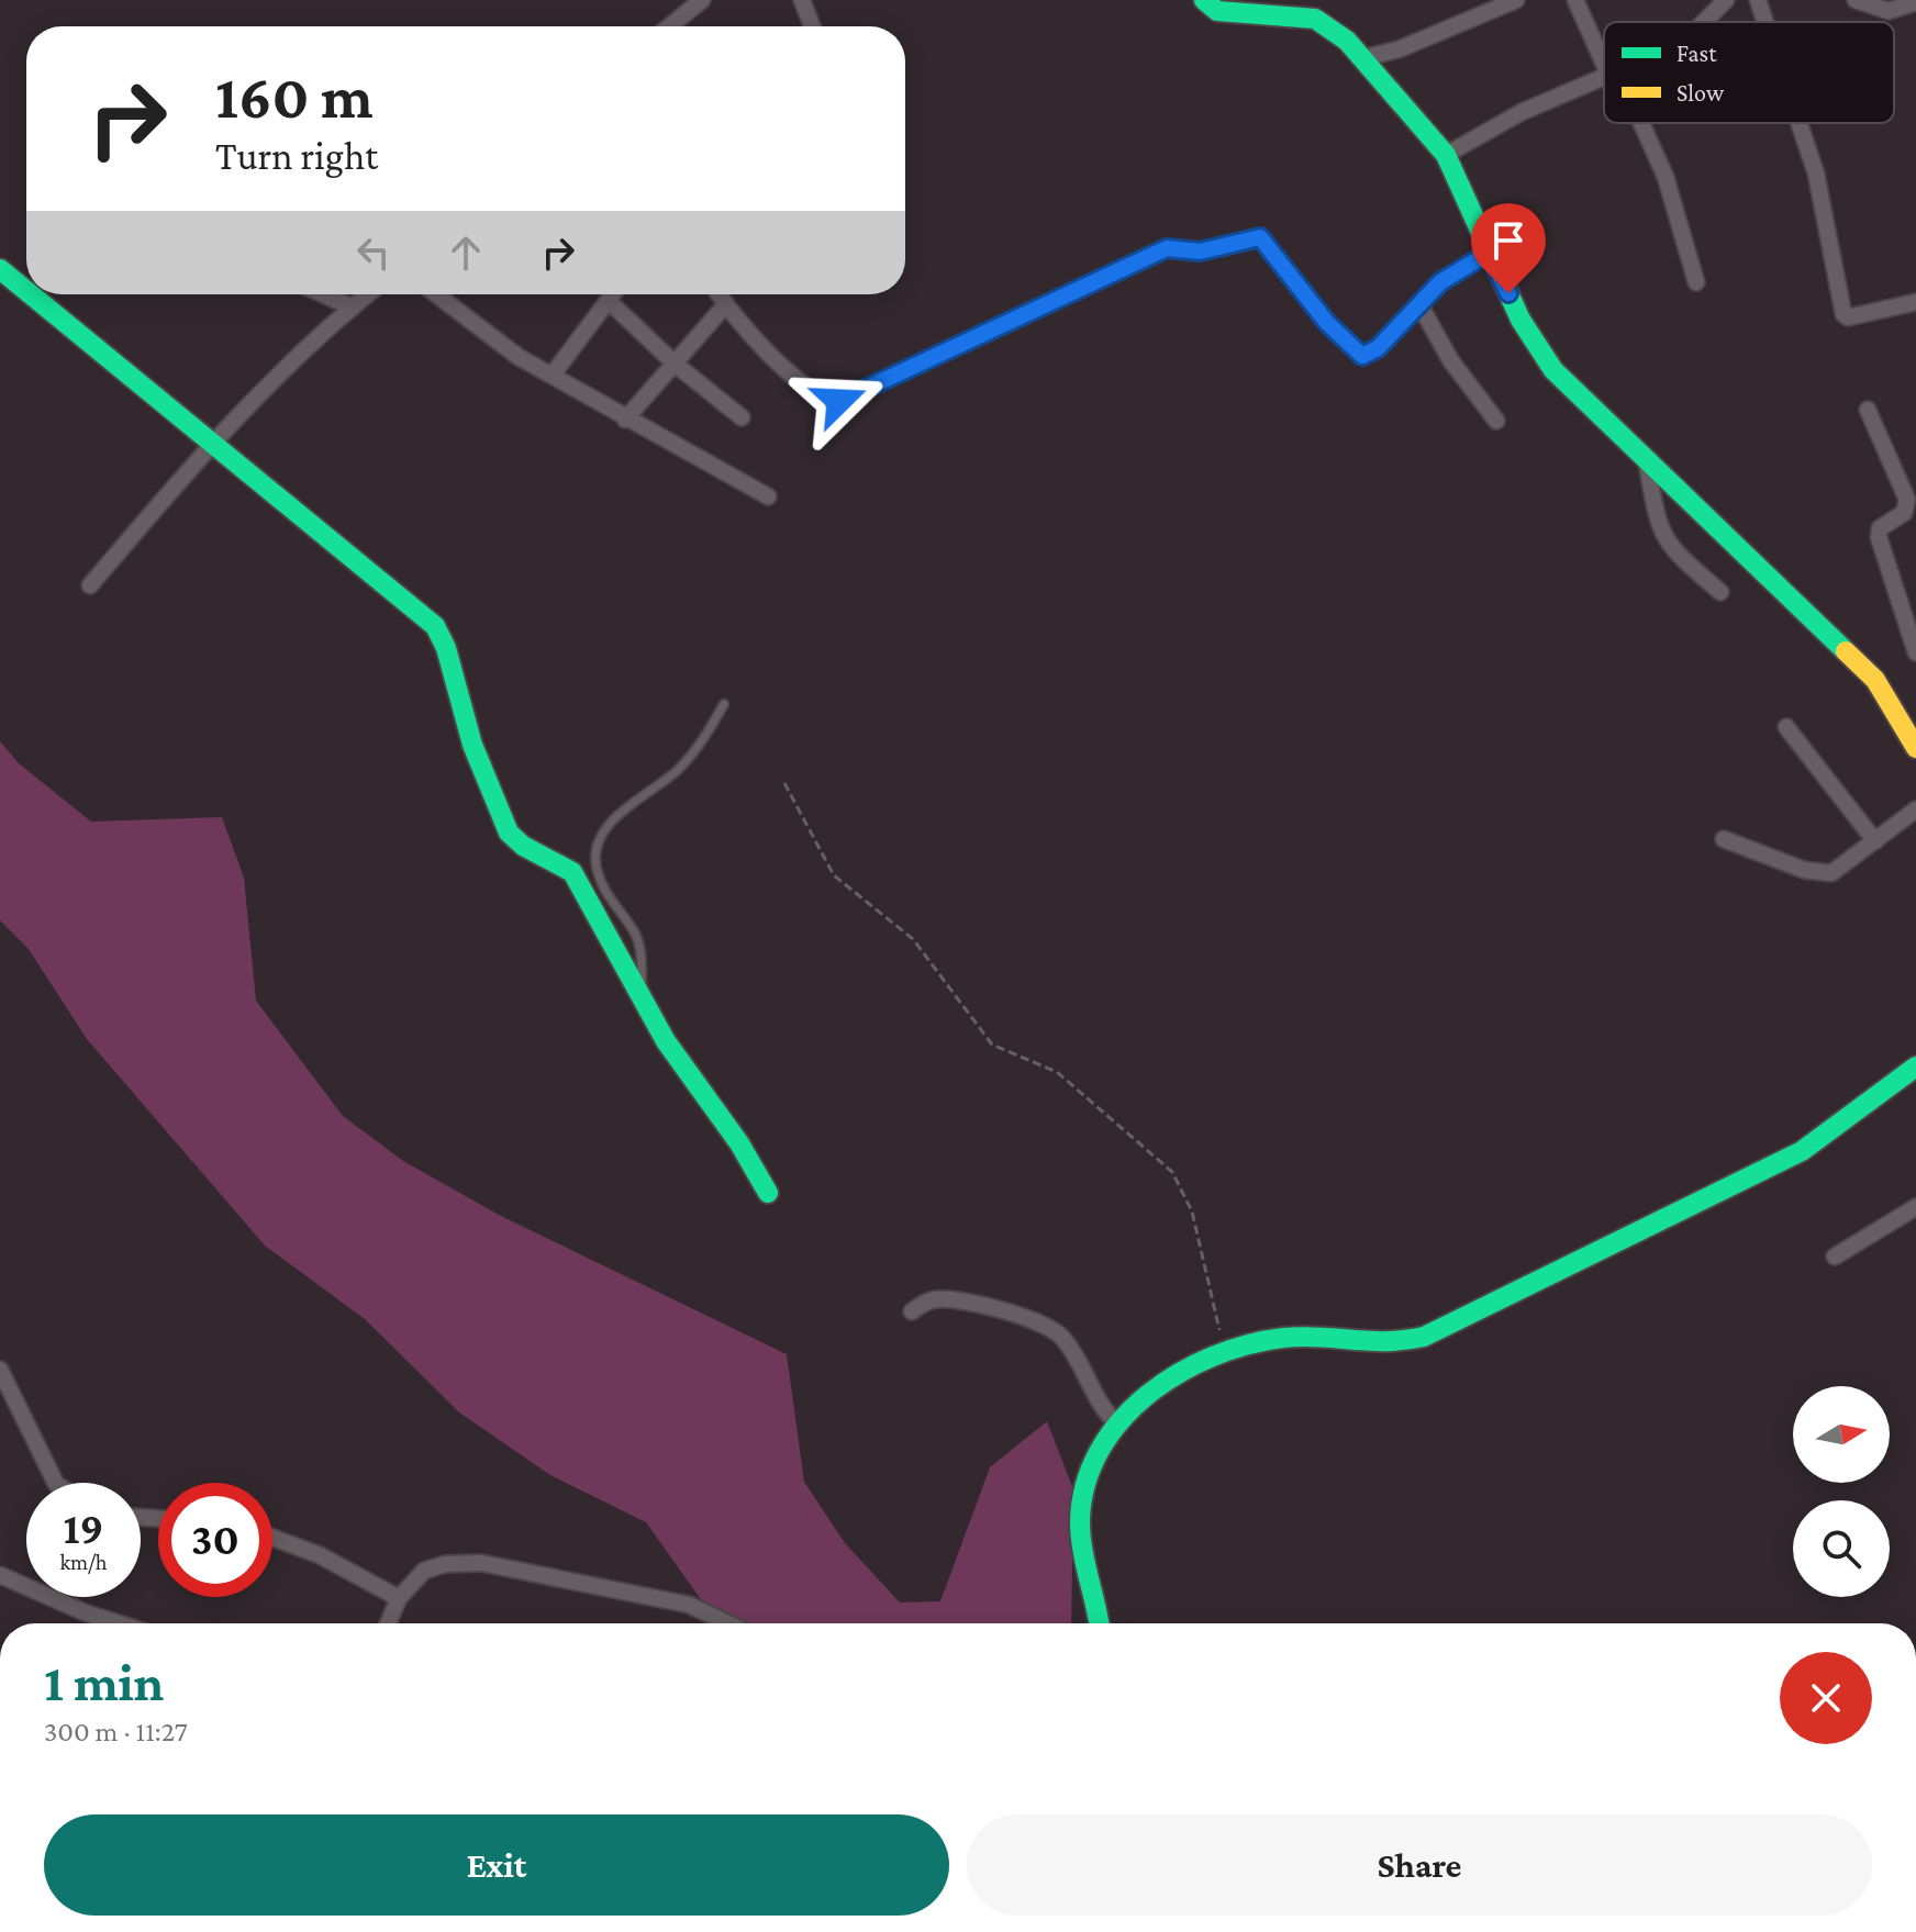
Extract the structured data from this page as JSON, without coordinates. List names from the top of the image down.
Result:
{
  "legend": ["Fast", "Slow"],
  "north": "right",
  "page": {
    "turn": ["160 m", "Turn right"],
    "speed": "19 km/h",
    "limit": "30",
    "heading": ["1 min", "300 m · 11:27"],
    "buttons": ["Exit", "Share"]
  }
}
